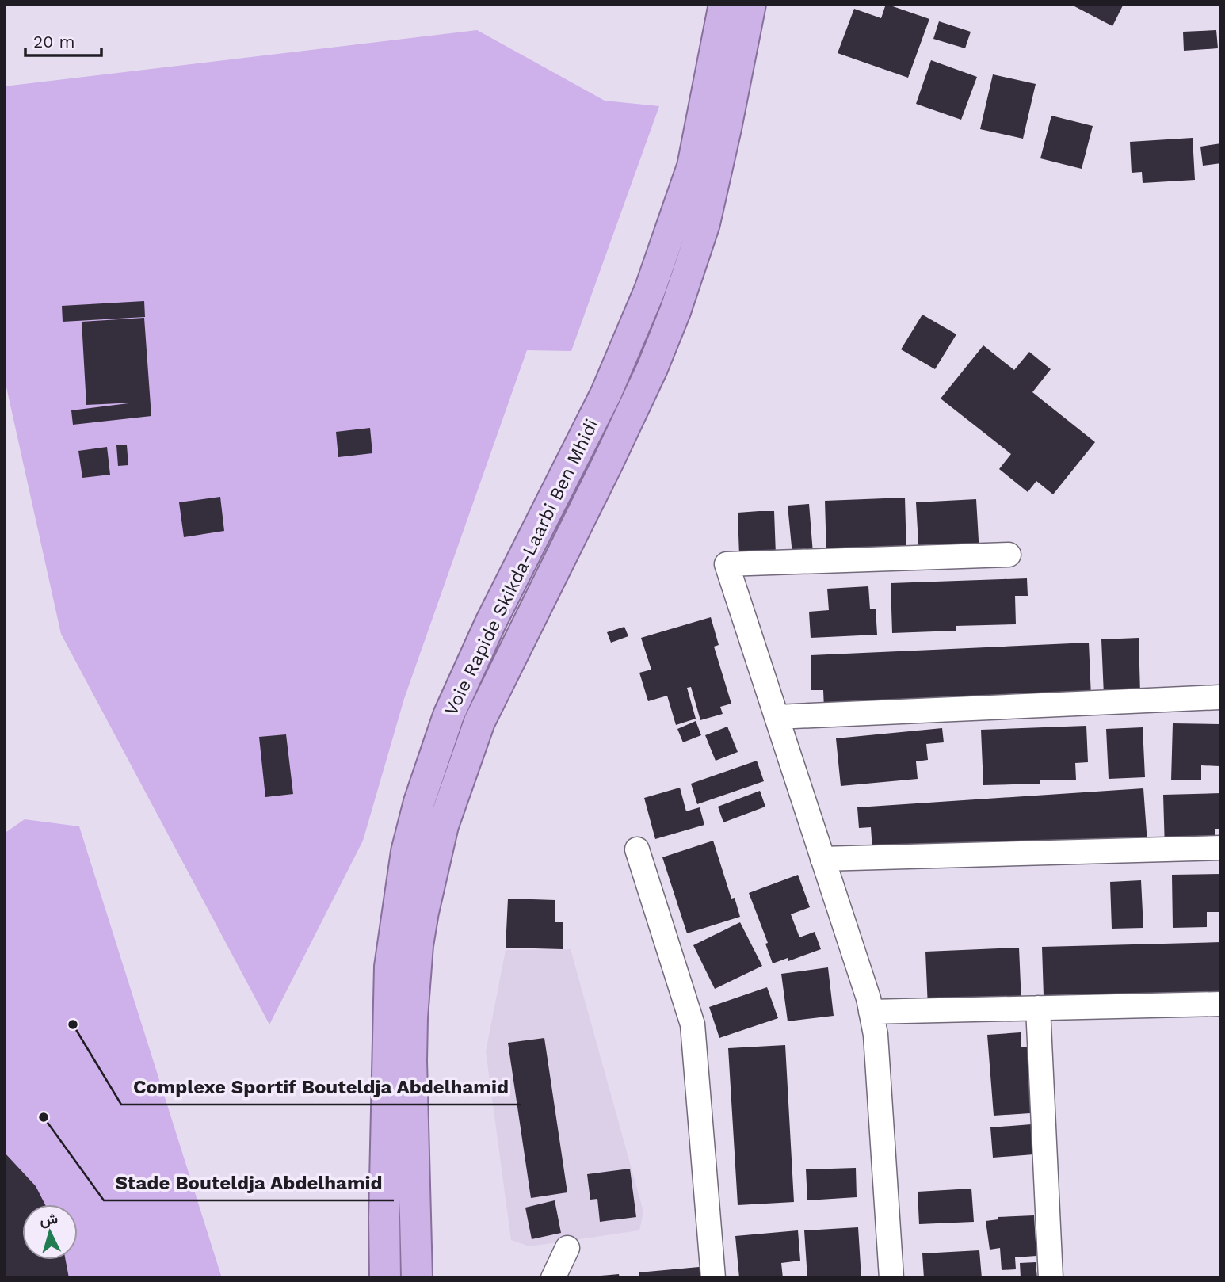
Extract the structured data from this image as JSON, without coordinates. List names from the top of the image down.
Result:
{
  "streets": {
    "highway": ["Voie Rapide Skikda-Laarbi Ben Mhidi"]
  },
  "places": ["Complexe Sportif Bouteldja Abdelhamid", "Stade Bouteldja Abdelhamid"],
  "scale_bar": "20 m",
  "north": "top"
}
